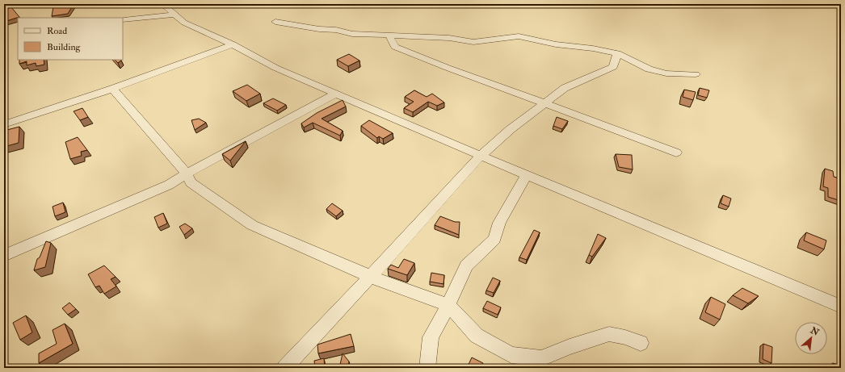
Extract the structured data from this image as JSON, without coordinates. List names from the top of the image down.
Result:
{
  "legend": ["Road", "Building"],
  "north": "top right"
}
